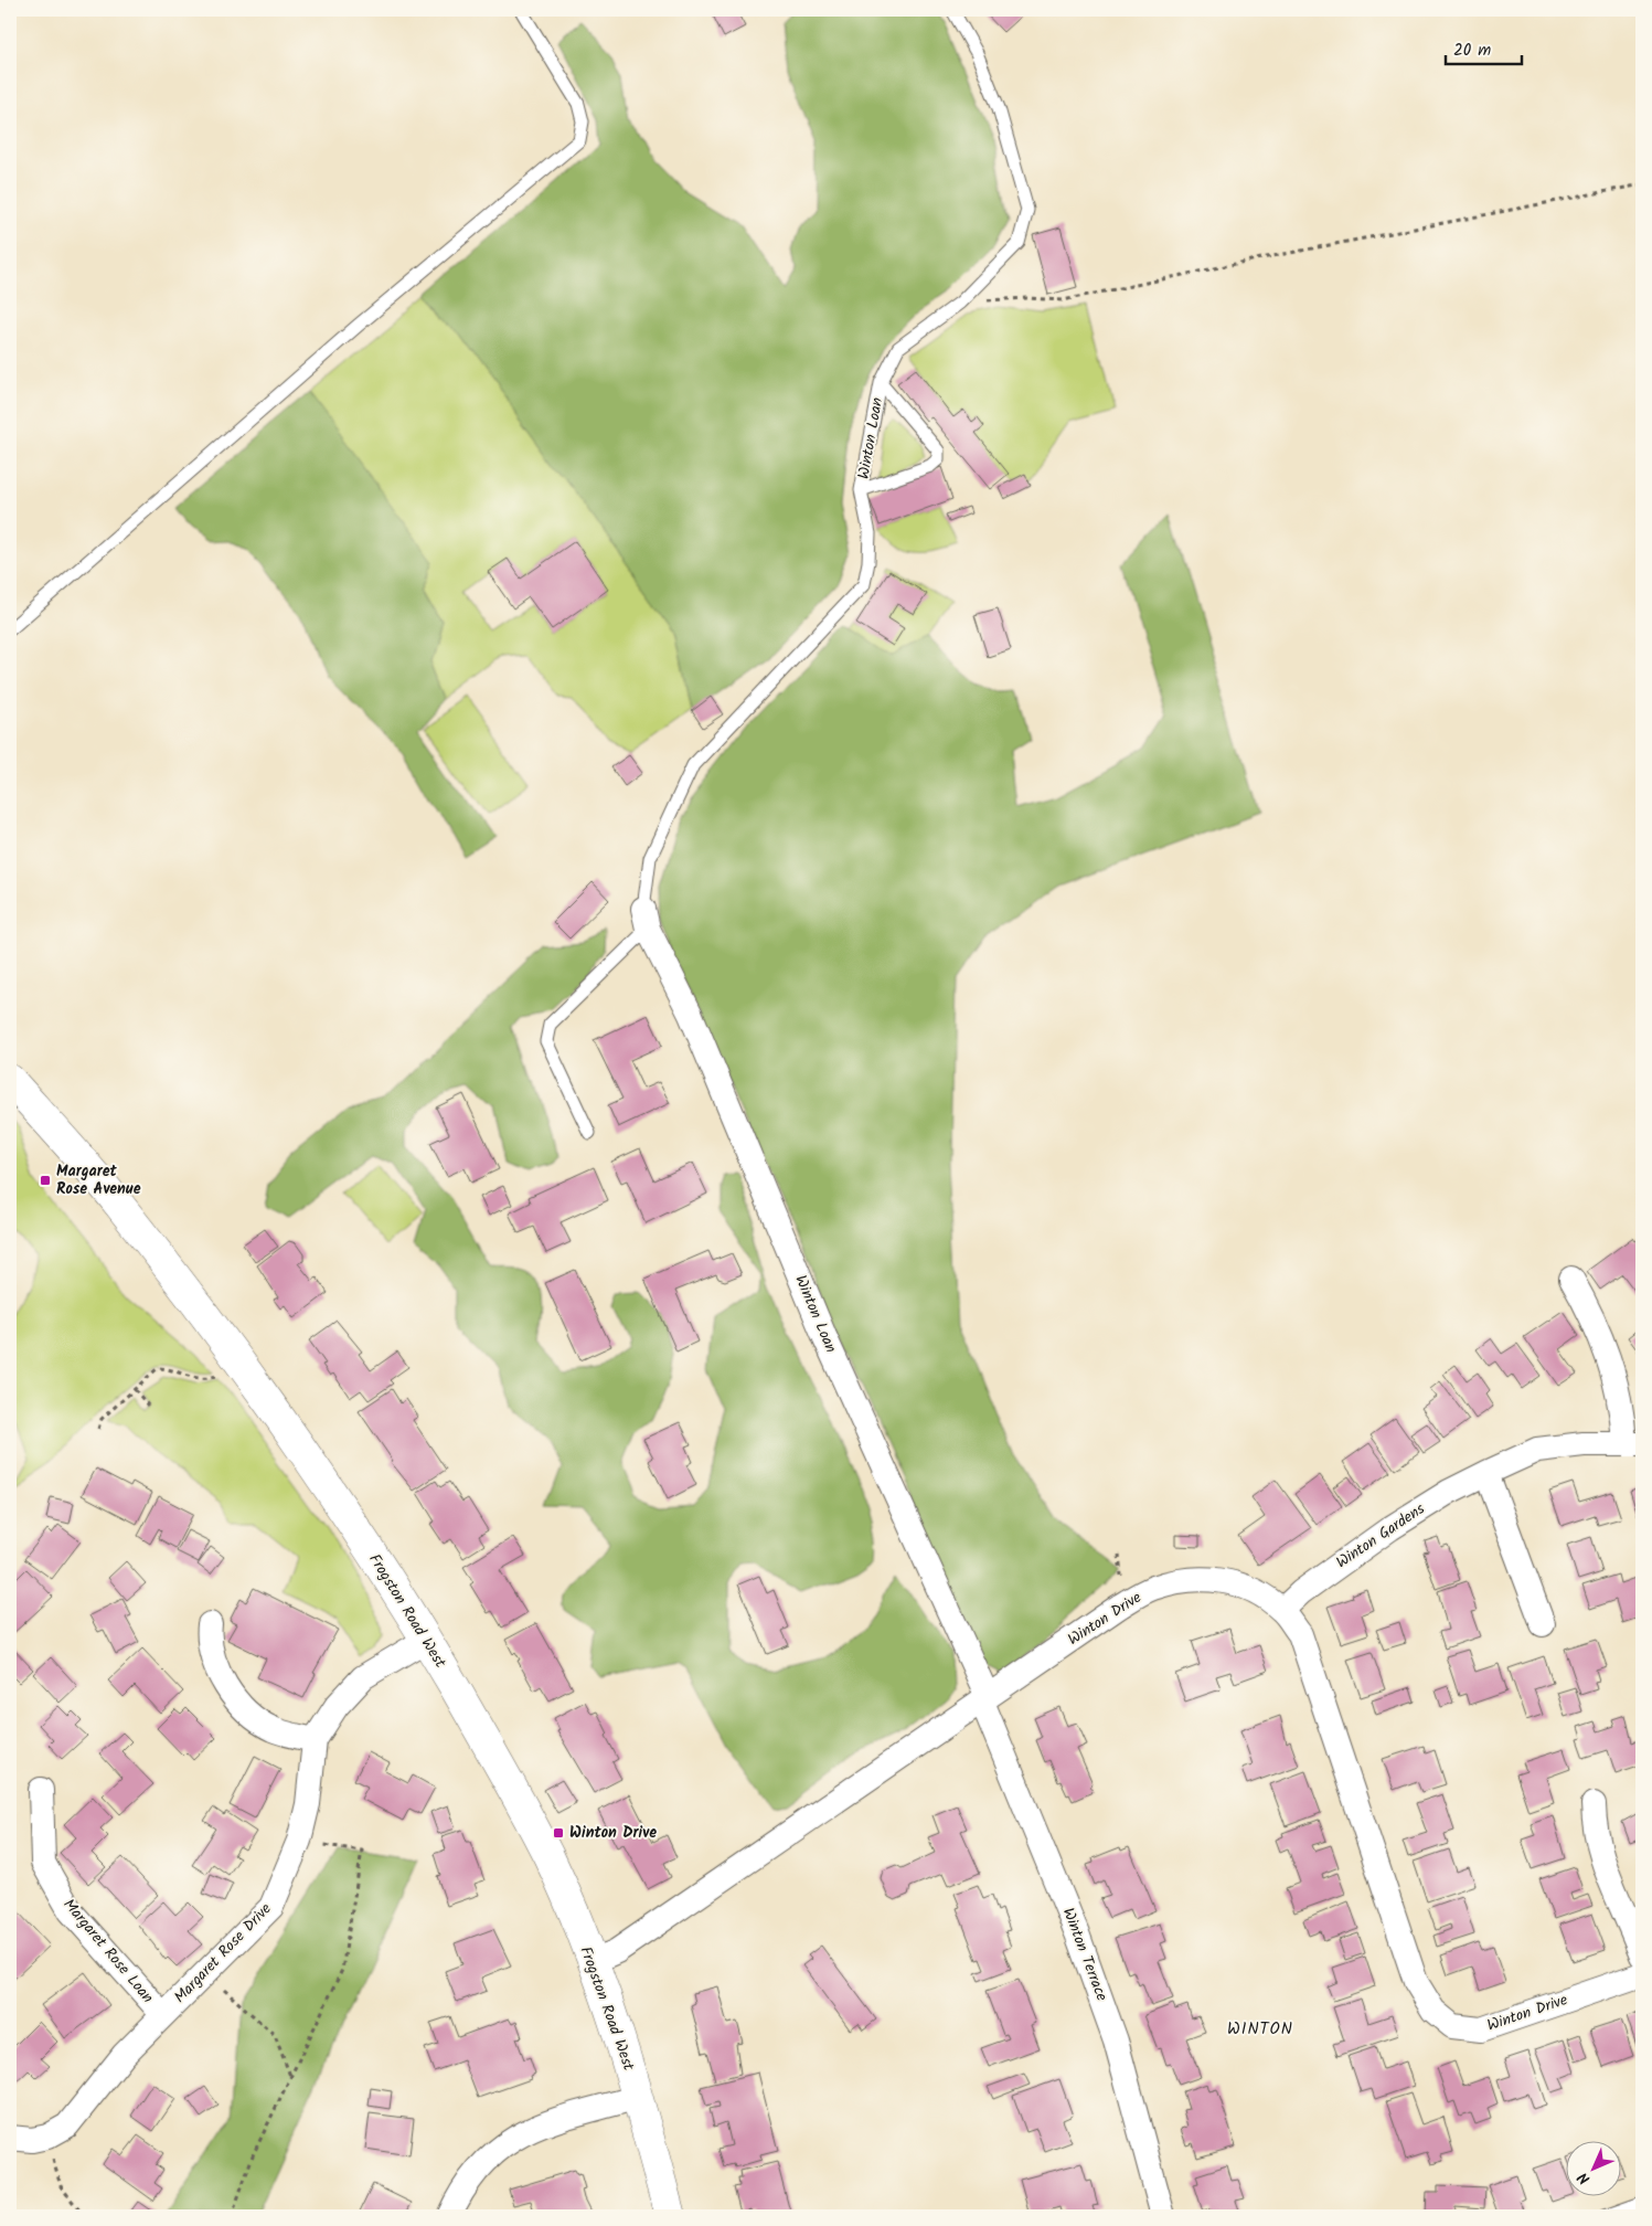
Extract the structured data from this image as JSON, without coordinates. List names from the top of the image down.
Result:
{
  "streets": {
    "main road": ["Frogston Road West"],
    "street": [
      "Winton Loan",
      "Winton Gardens",
      "Winton Drive",
      "Margaret Rose Loan",
      "Margaret Rose Drive",
      "Winton Terrace"
    ]
  },
  "crossings": [
    ["Winton Loan", "Winton Drive"],
    ["Winton Loan", "Winton Terrace"],
    ["Winton Gardens", "Winton Drive"],
    ["Frogston Road West", "Winton Drive"],
    ["Frogston Road West", "Margaret Rose Drive"],
    ["Winton Drive", "Winton Terrace"],
    ["Margaret Rose Loan", "Margaret Rose Drive"]
  ],
  "districts": ["WINTON"],
  "places": {
    "transit": ["Margaret Rose Avenue", "Winton Drive"]
  },
  "scale_bar": "20 m",
  "north": "bottom left"
}
